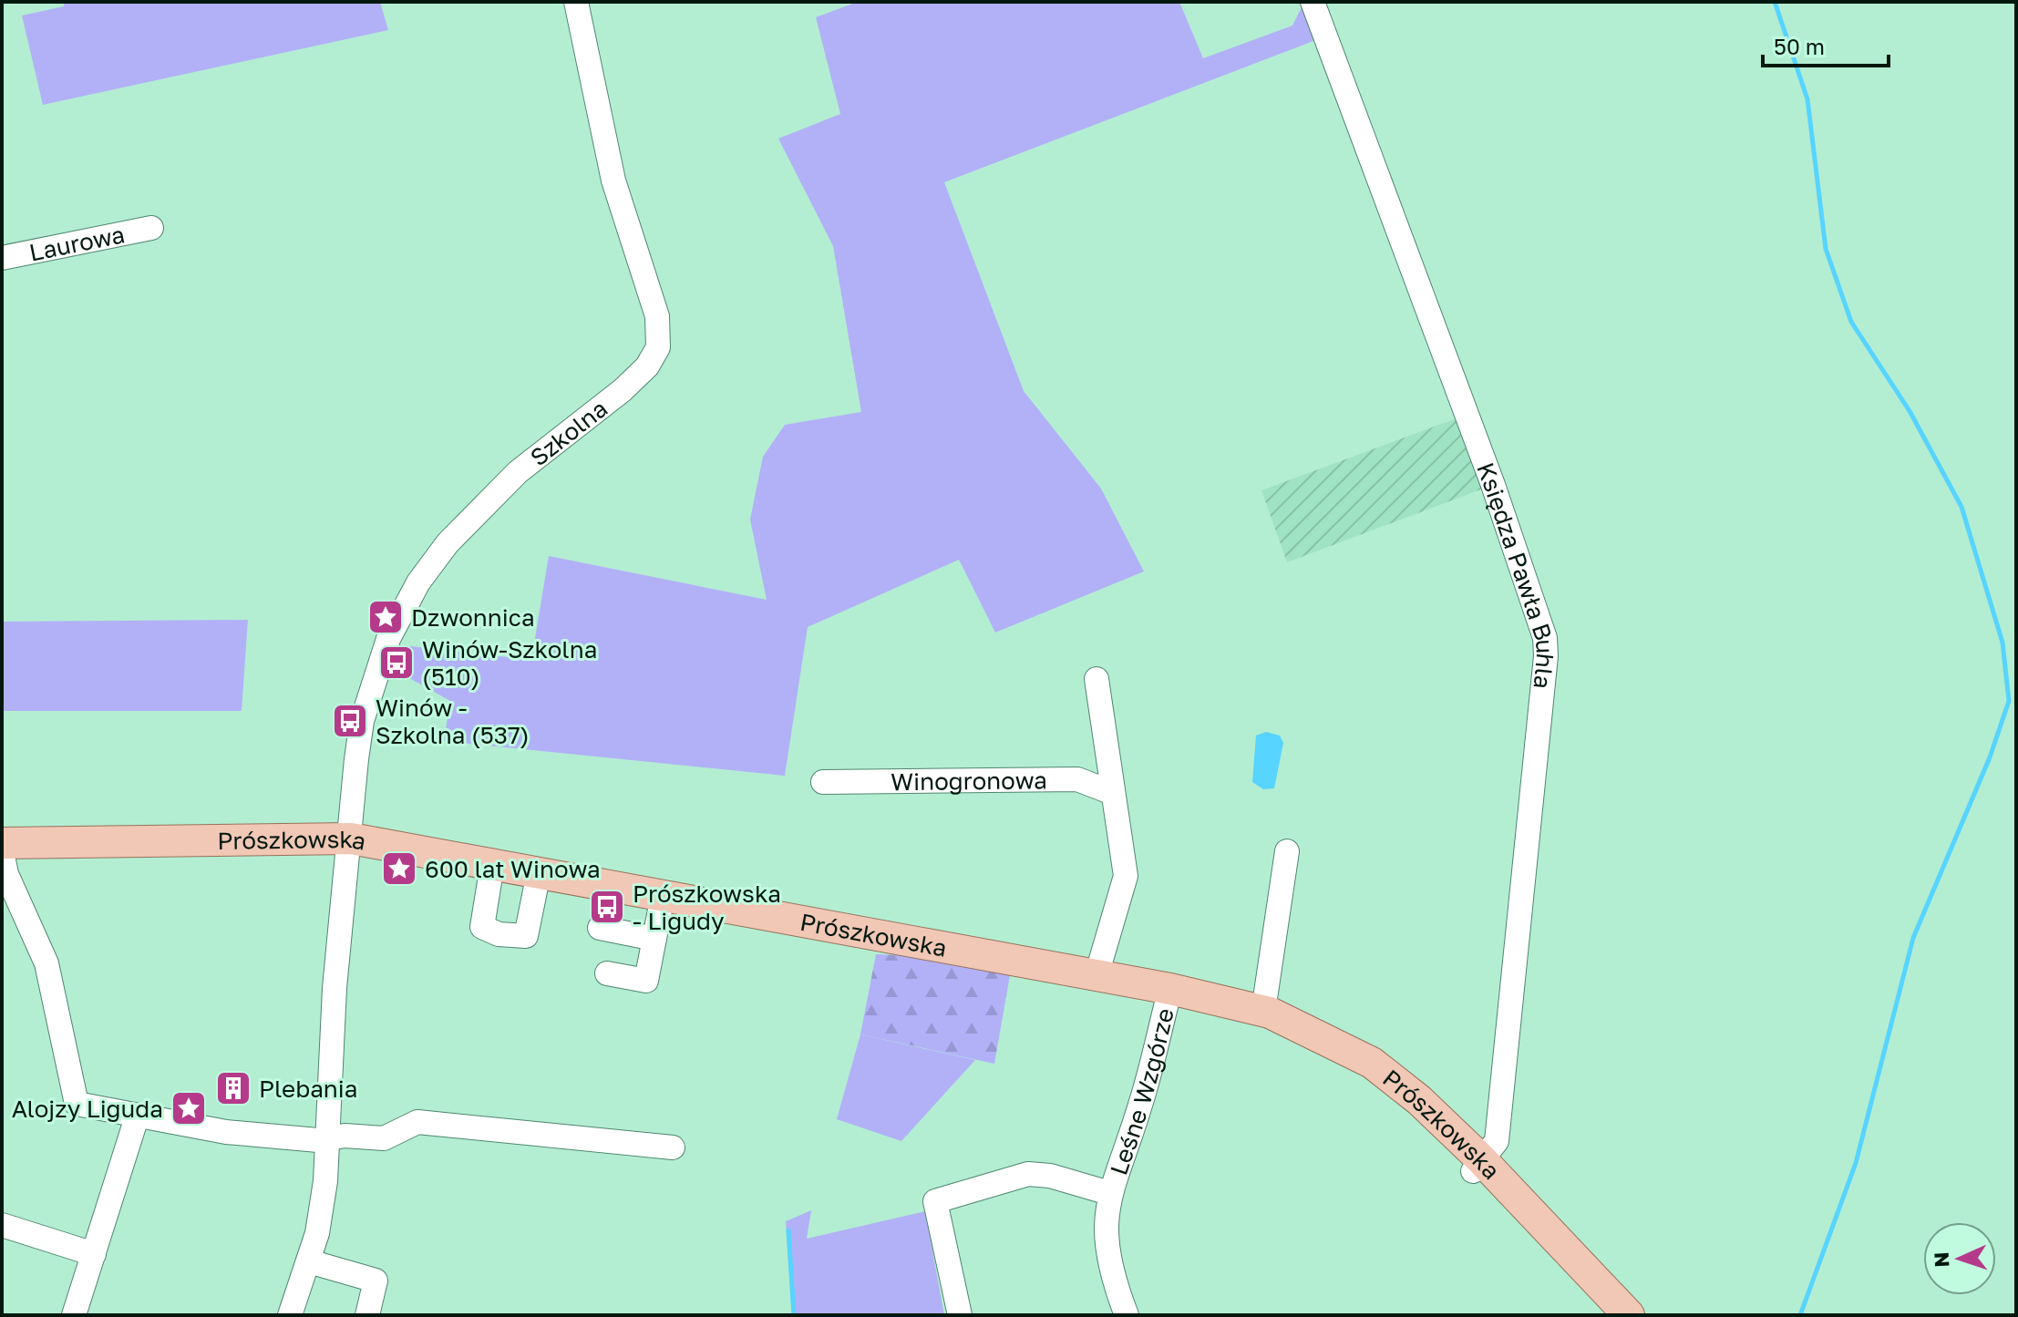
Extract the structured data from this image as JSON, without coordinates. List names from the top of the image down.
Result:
{
  "streets": {
    "main road": ["Prószkowska"],
    "street": [
      "Laurowa",
      "Szkolna",
      "Księdza Pawła Buhla",
      "Winogronowa",
      "Leśne Wzgórze"
    ]
  },
  "crossings": [
    ["Szkolna", "Prószkowska"],
    ["Księdza Pawła Buhla", "Prószkowska"],
    ["Prószkowska", "Leśne Wzgórze"]
  ],
  "places": {
    "place": ["Dzwonnica", "600 lat Winowa", "Alojzy Liguda"],
    "bus stop": ["Winów-Szkolna (510)", "Winów - Szkolna (537)", "Prószkowska - Ligudy"],
    "building": ["Plebania"]
  },
  "scale_bar": "50 m",
  "north": "left"
}
